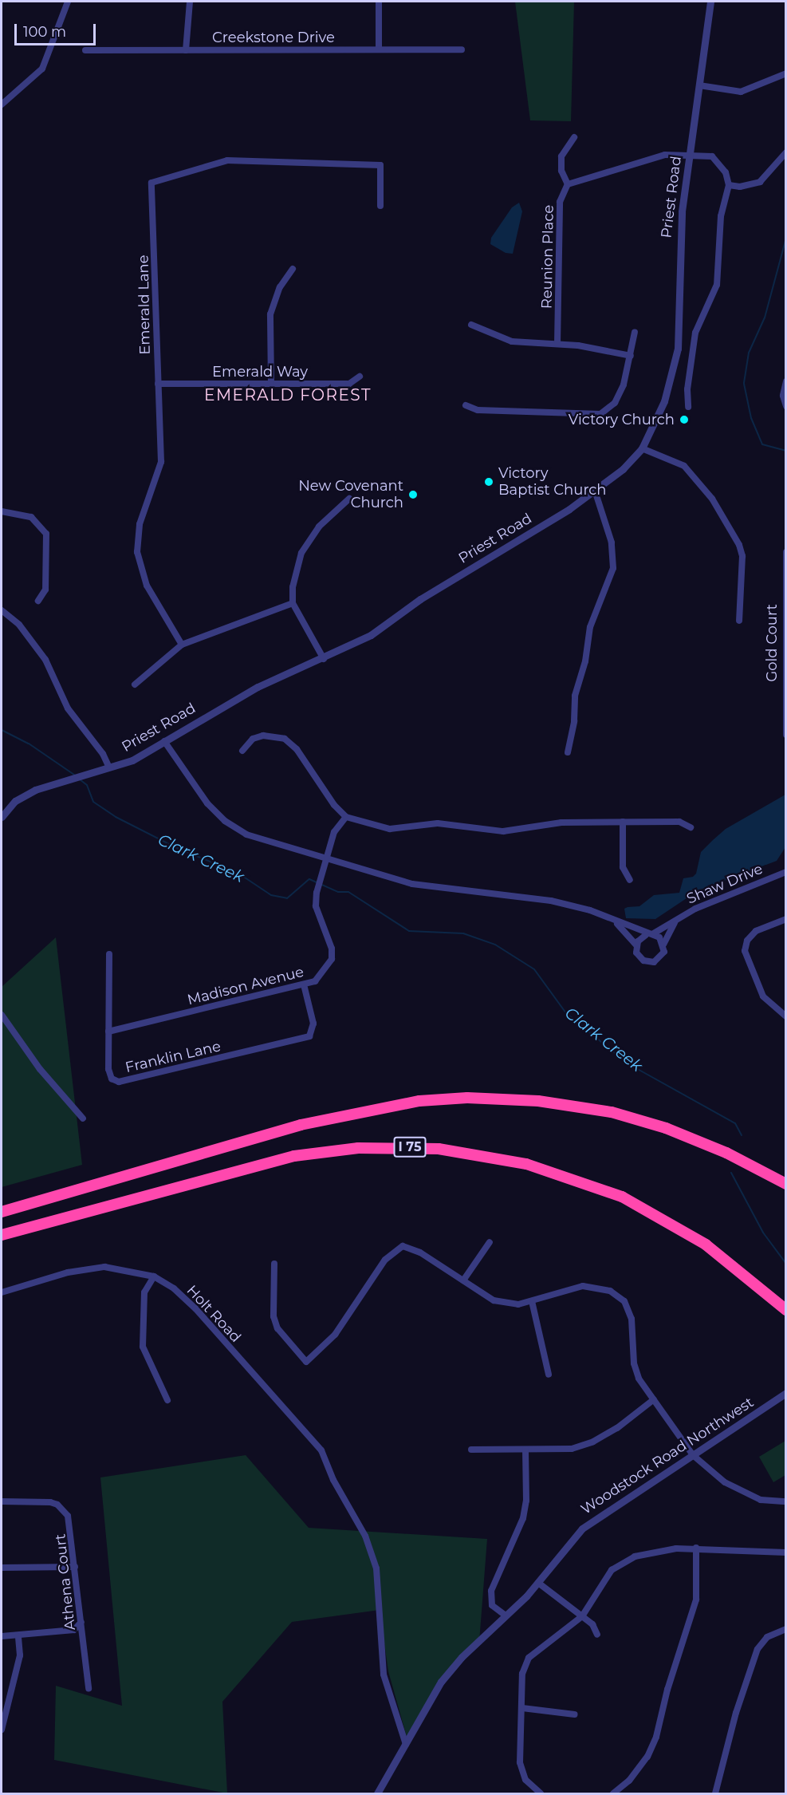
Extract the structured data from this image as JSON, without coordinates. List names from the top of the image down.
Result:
{
  "streets": {
    "highway": ["I 75"],
    "street": [
      "Creekstone Drive",
      "Priest Road",
      "Reunion Place",
      "Emerald Lane",
      "Emerald Way",
      "Gold Court",
      "Shaw Drive",
      "Madison Avenue",
      "Franklin Lane",
      "Holt Road",
      "Woodstock Road Northwest",
      "Athena Court"
    ]
  },
  "crossings": [
    ["Emerald Lane", "Emerald Way"],
    ["Madison Avenue", "Franklin Lane"],
    ["Holt Road", "Woodstock Road Northwest"]
  ],
  "districts": ["EMERALD FOREST"],
  "water": ["Clark Creek"],
  "places": ["Victory Church", "Victory Baptist Church", "New Covenant Church"],
  "scale_bar": "100 m"
}
